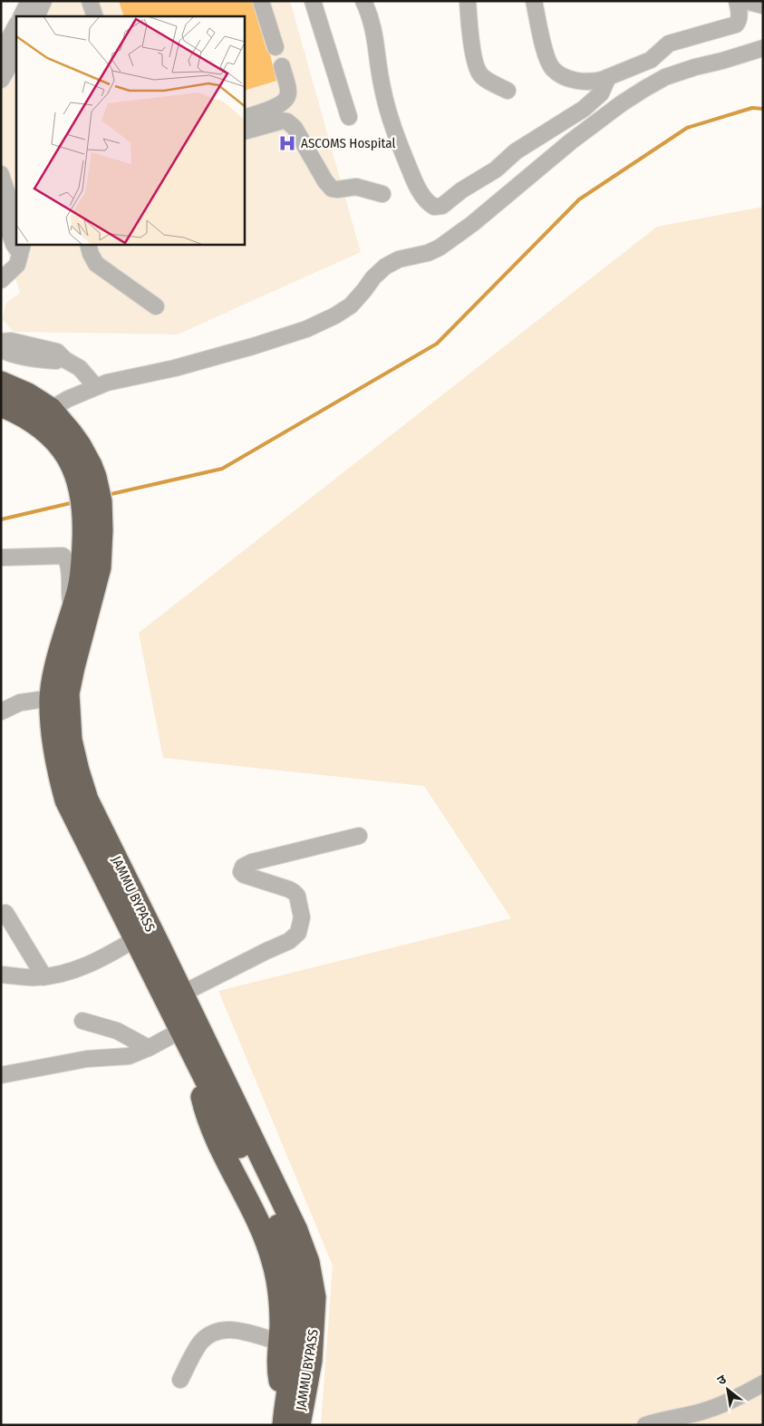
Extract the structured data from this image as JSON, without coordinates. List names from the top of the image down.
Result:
{
  "streets": {
    "highway": ["JAMMU BYPASS"]
  },
  "places": {
    "hospital": ["ASCOMS Hospital"]
  },
  "north": "top left"
}
